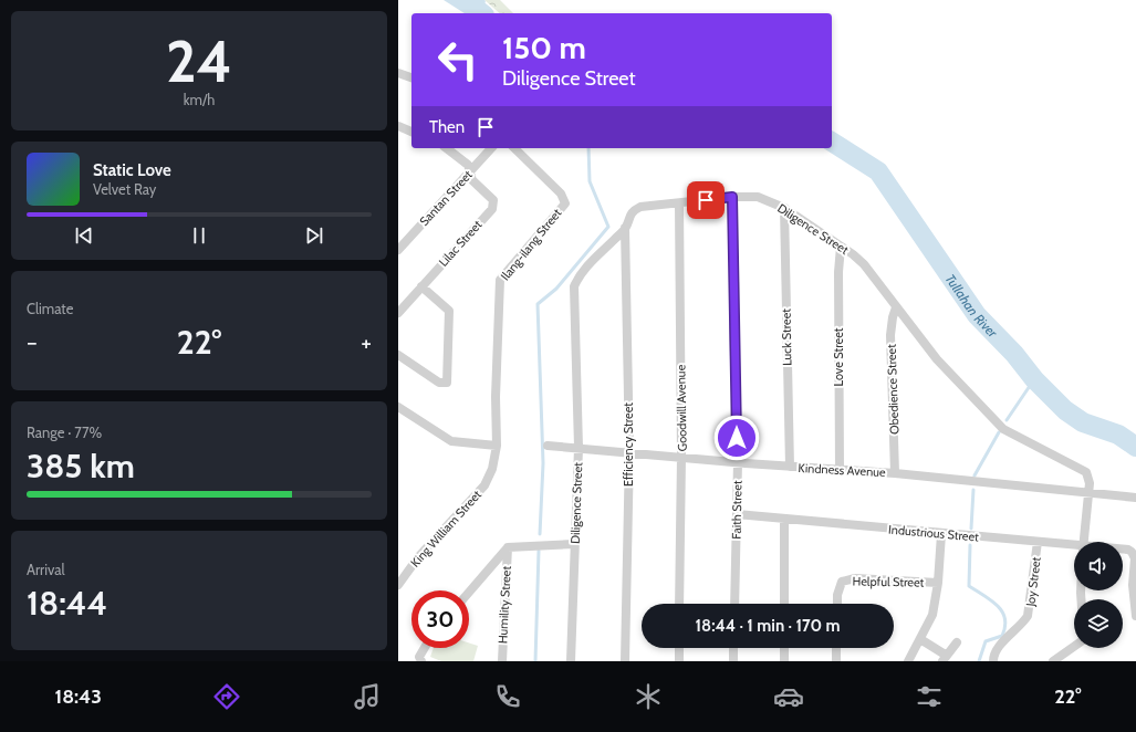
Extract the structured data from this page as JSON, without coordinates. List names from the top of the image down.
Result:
{
  "streets": {
    "street": [
      "Santan Street",
      "Diligence Street",
      "Lilac Street",
      "Ilang-ilang Street",
      "Luck Street",
      "Love Street",
      "Obedience Street",
      "Goodwill Avenue",
      "Efficiency Street",
      "Kindness Avenue",
      "Faith Street",
      "King William Street",
      "Industrious Street",
      "Helpful Street",
      "Joy Street",
      "Humility Street"
    ]
  },
  "crossings": [
    ["Santan Street", "Lilac Street"],
    ["Diligence Street", "Luck Street"],
    ["Diligence Street", "Love Street"],
    ["Diligence Street", "Obedience Street"],
    ["Diligence Street", "Goodwill Avenue"],
    ["Diligence Street", "Efficiency Street"],
    ["Diligence Street", "Kindness Avenue"],
    ["Diligence Street", "Faith Street"],
    ["Ilang-ilang Street", "King William Street"],
    ["Luck Street", "Kindness Avenue"],
    ["Love Street", "Kindness Avenue"],
    ["Obedience Street", "Kindness Avenue"],
    ["Goodwill Avenue", "Kindness Avenue"],
    ["Efficiency Street", "Kindness Avenue"],
    ["Kindness Avenue", "Faith Street"],
    ["Faith Street", "Industrious Street"],
    ["Industrious Street", "Joy Street"]
  ],
  "water": ["Tullahan River"],
  "page": {
    "tile": [
      ["24", "km/h"],
      "Climate",
      ["Range · 77%", "385 km"],
      ["Arrival", "18:44"]
    ],
    "turn": ["150 m", "Diligence Street"],
    "then": "Then",
    "song": ["Static Love", "Velvet Ray"],
    "heat": ["−", "22°", "+"],
    "limit": "30",
    "trip": "18:44 · 1 min · 170 m",
    "tabs": ["18:43", "22°"]
  }
}
